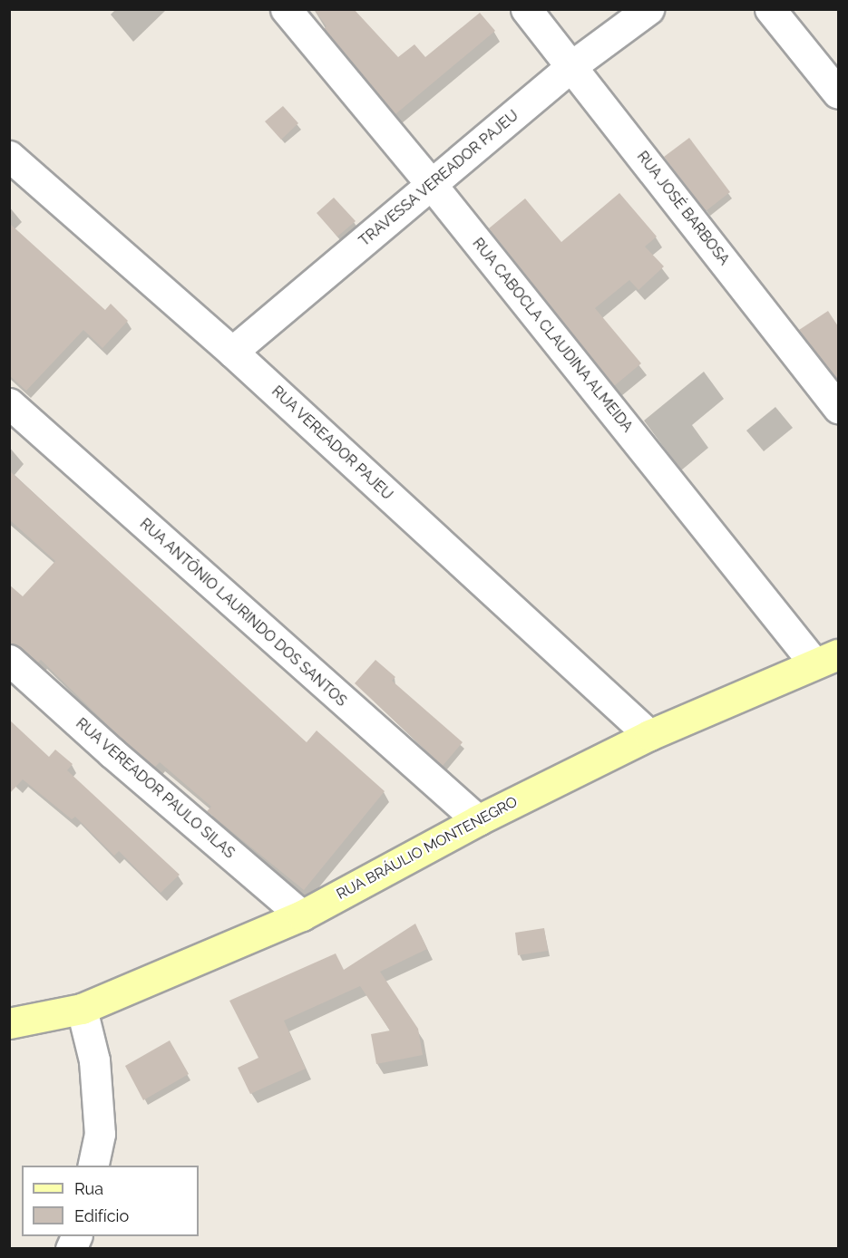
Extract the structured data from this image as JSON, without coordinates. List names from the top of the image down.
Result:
{
  "streets": {
    "street": [
      "TRAVESSA VEREADOR PAJEU",
      "RUA JOSÉ BARBOSA",
      "RUA CABOCLA CLAUDINA ALMEIDA",
      "RUA VEREADOR PAJEU",
      "RUA ANTÔNIO LAURINDO DOS SANTOS",
      "RUA VEREADOR PAULO SILAS",
      "RUA BRÁULIO MONTENEGRO"
    ]
  },
  "crossings": [
    ["TRAVESSA VEREADOR PAJEU", "RUA JOSÉ BARBOSA"],
    ["TRAVESSA VEREADOR PAJEU", "RUA CABOCLA CLAUDINA ALMEIDA"],
    ["TRAVESSA VEREADOR PAJEU", "RUA VEREADOR PAJEU"],
    ["RUA CABOCLA CLAUDINA ALMEIDA", "RUA BRÁULIO MONTENEGRO"],
    ["RUA VEREADOR PAJEU", "RUA BRÁULIO MONTENEGRO"],
    ["RUA ANTÔNIO LAURINDO DOS SANTOS", "RUA BRÁULIO MONTENEGRO"],
    ["RUA VEREADOR PAULO SILAS", "RUA BRÁULIO MONTENEGRO"]
  ],
  "legend": ["Rua", "Edifício"]
}
